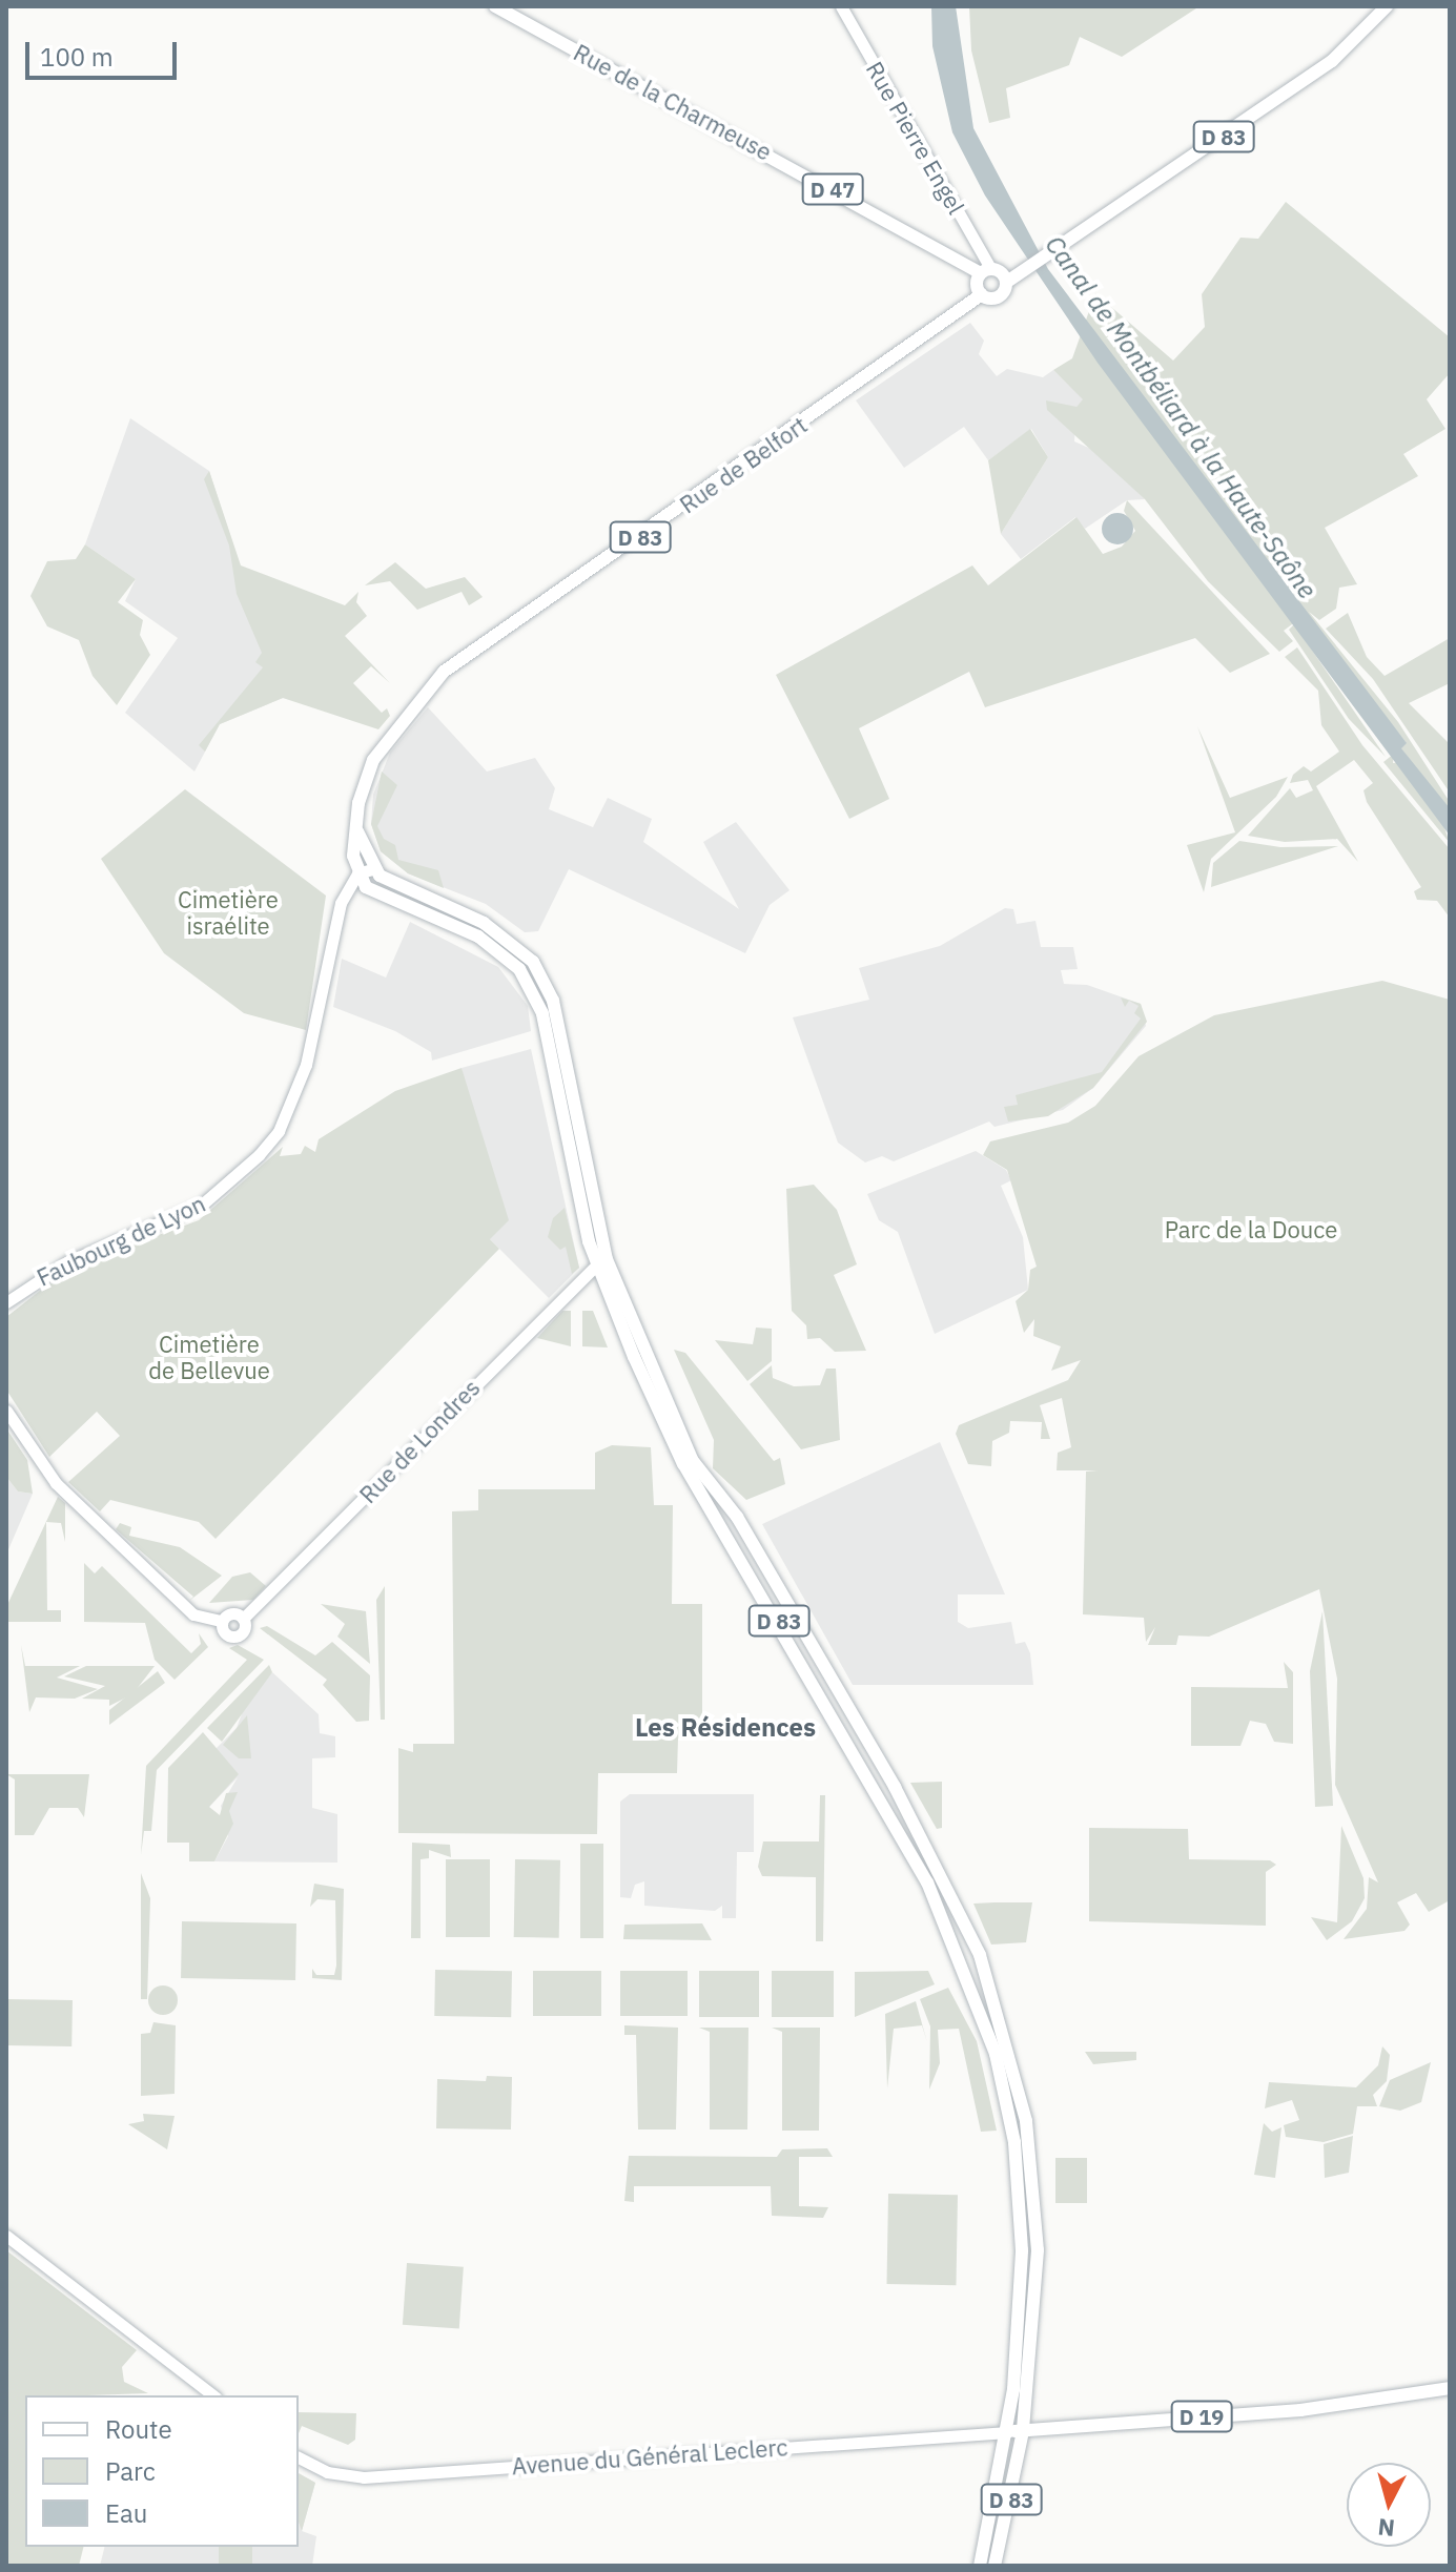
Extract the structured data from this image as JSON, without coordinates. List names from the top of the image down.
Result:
{
  "streets": {
    "main road": [
      "Rue de la Charmeuse",
      "D 83",
      "D 47",
      "Rue de Belfort",
      "D 19"
    ],
    "street": [
      "Rue Pierre Engel",
      "Faubourg de Lyon",
      "Rue de Londres",
      "Avenue du Général Leclerc"
    ]
  },
  "crossings": [
    ["Rue de la Charmeuse", "D 83"],
    ["Rue de la Charmeuse", "Rue Pierre Engel"],
    ["Rue de la Charmeuse", "Rue de Belfort"],
    ["D 83", "Rue de Belfort"],
    ["D 83", "Faubourg de Lyon"],
    ["D 83", "Rue de Londres"],
    ["D 83", "D 19"],
    ["D 83", "Avenue du Général Leclerc"],
    ["D 19", "Avenue du Général Leclerc"]
  ],
  "districts": ["Les Résidences"],
  "water": ["Canal de Montbéliard à la Haute-Saône"],
  "parks": ["Cimetière israélite", "Parc de la Douce", "Cimetière de Bellevue"],
  "legend": ["Route", "Parc", "Eau"],
  "scale_bar": "100 m",
  "north": "bottom"
}
